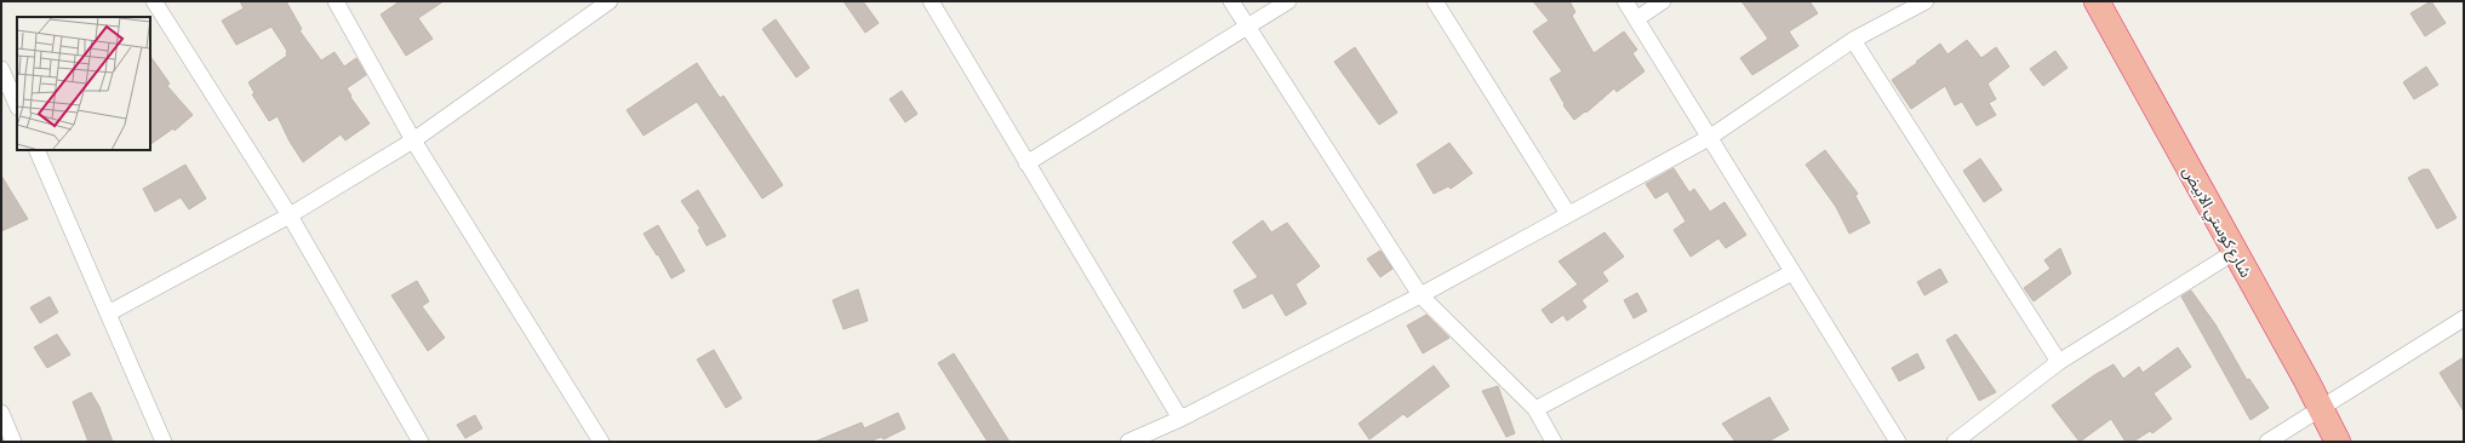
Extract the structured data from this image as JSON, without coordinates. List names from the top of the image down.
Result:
{
  "streets": {
    "highway": ["شارع كوستي الابيض"]
  }
}
